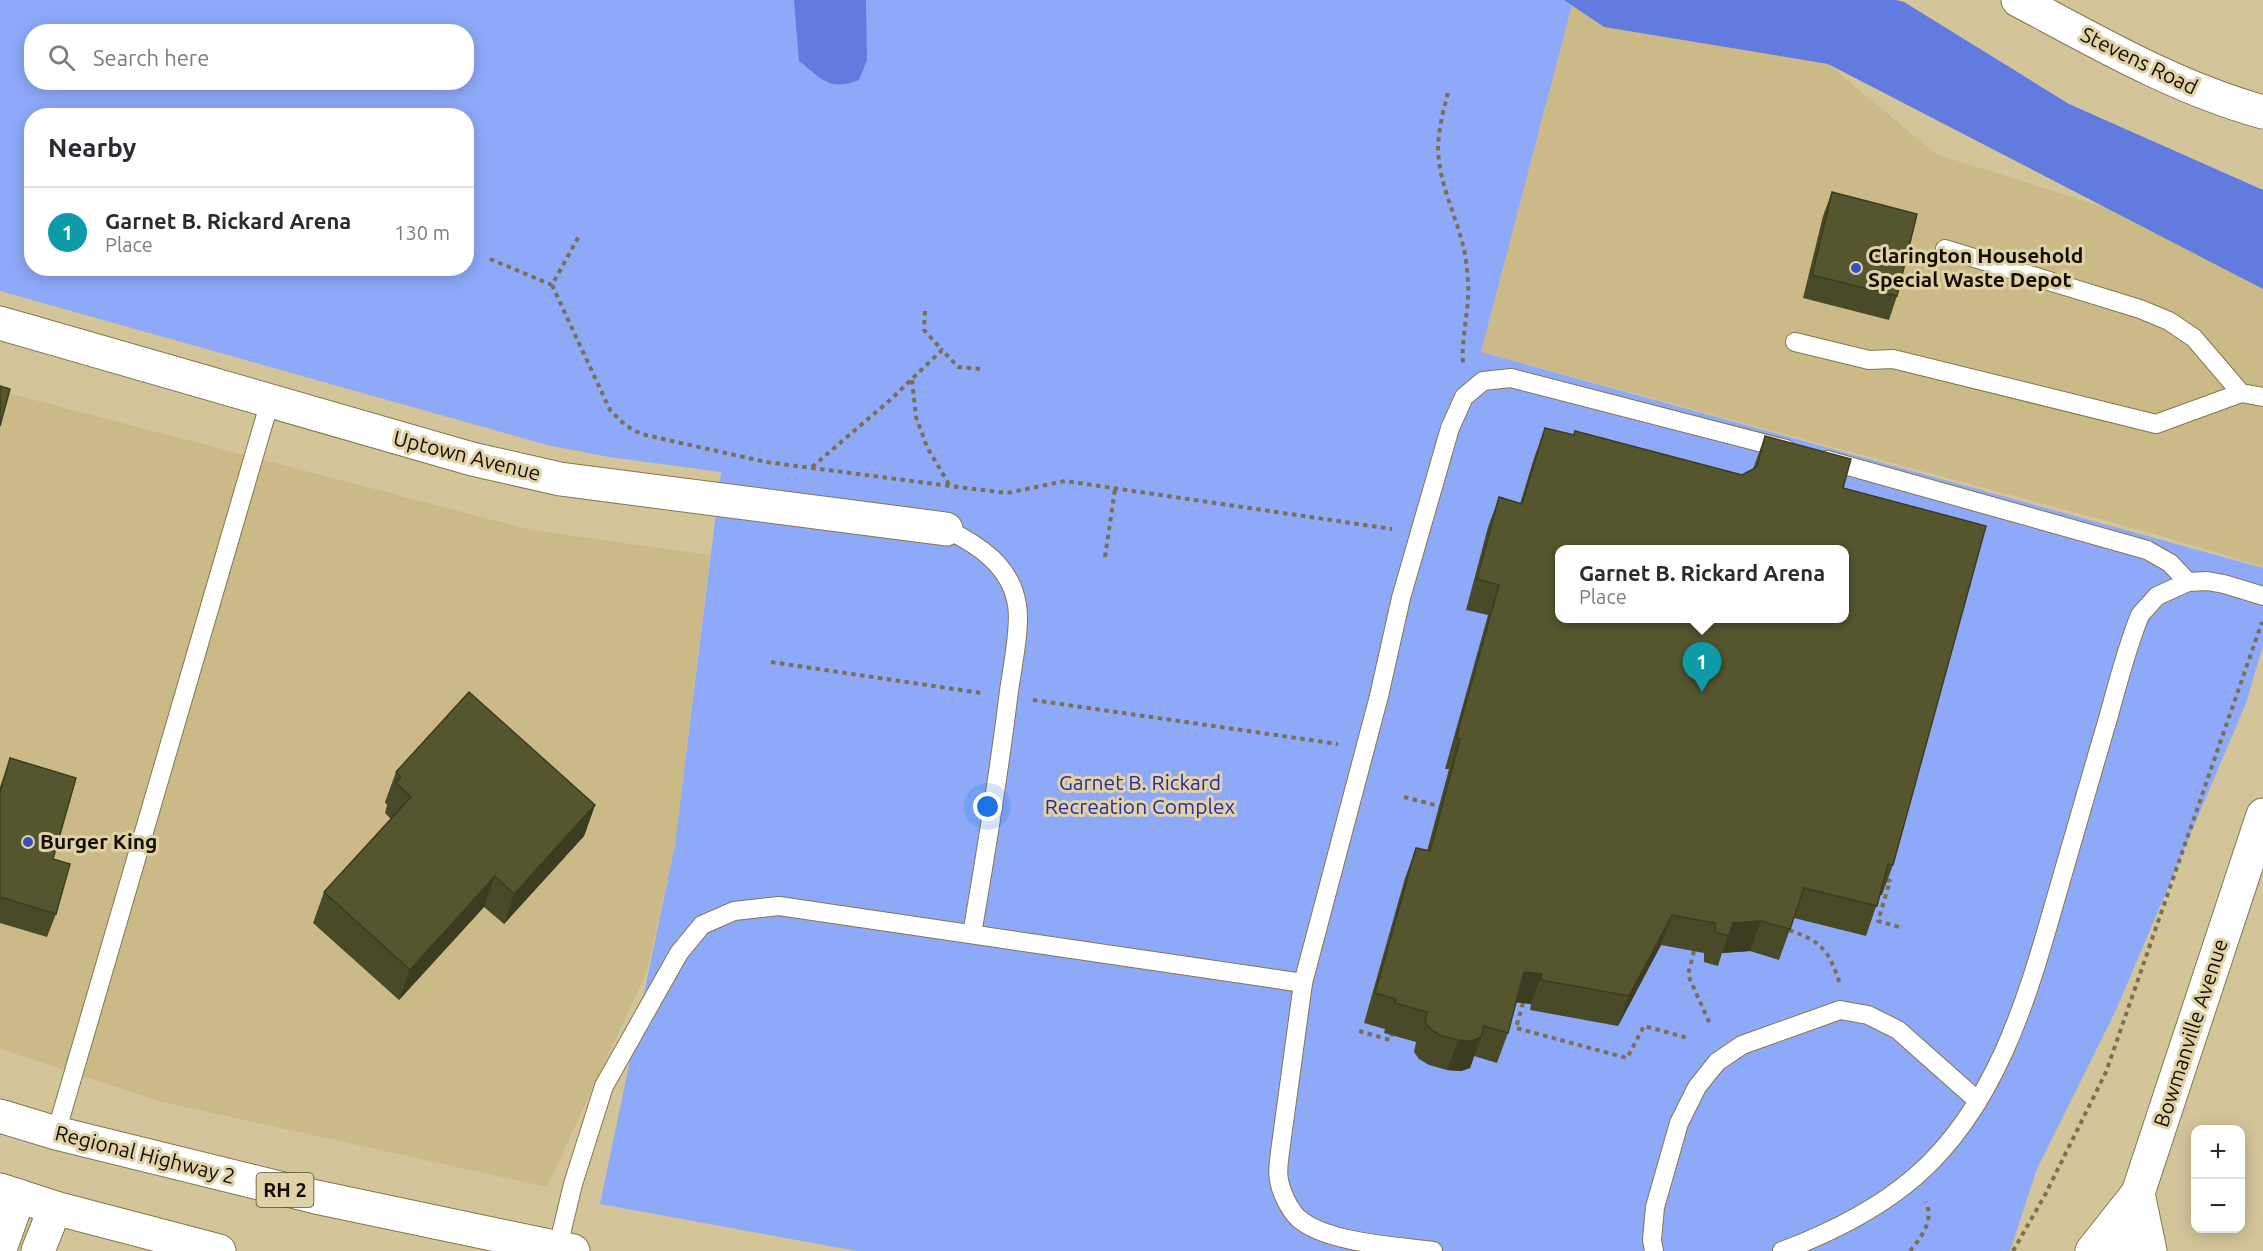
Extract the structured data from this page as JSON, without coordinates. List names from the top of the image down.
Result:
{
  "streets": {
    "main road": [
      "Stevens Road",
      "Uptown Avenue",
      "Bowmanville Avenue",
      "Regional Highway 2",
      "RH 2"
    ]
  },
  "parks": ["Garnet B. Rickard Recreation Complex"],
  "places": ["Clarington Household Special Waste Depot", "Burger King"],
  "page": {
    "search": "Search here",
    "heading": "Nearby",
    "list": [
      {
        "mark": "1",
        "name": "Garnet B. Rickard Arena",
        "note": "Place",
        "value": "130 m"
      }
    ],
    "popup": ["Garnet B. Rickard Arena", "Place"],
    "pins": "1",
    "map_buttons": ["+", "−"]
  }
}
